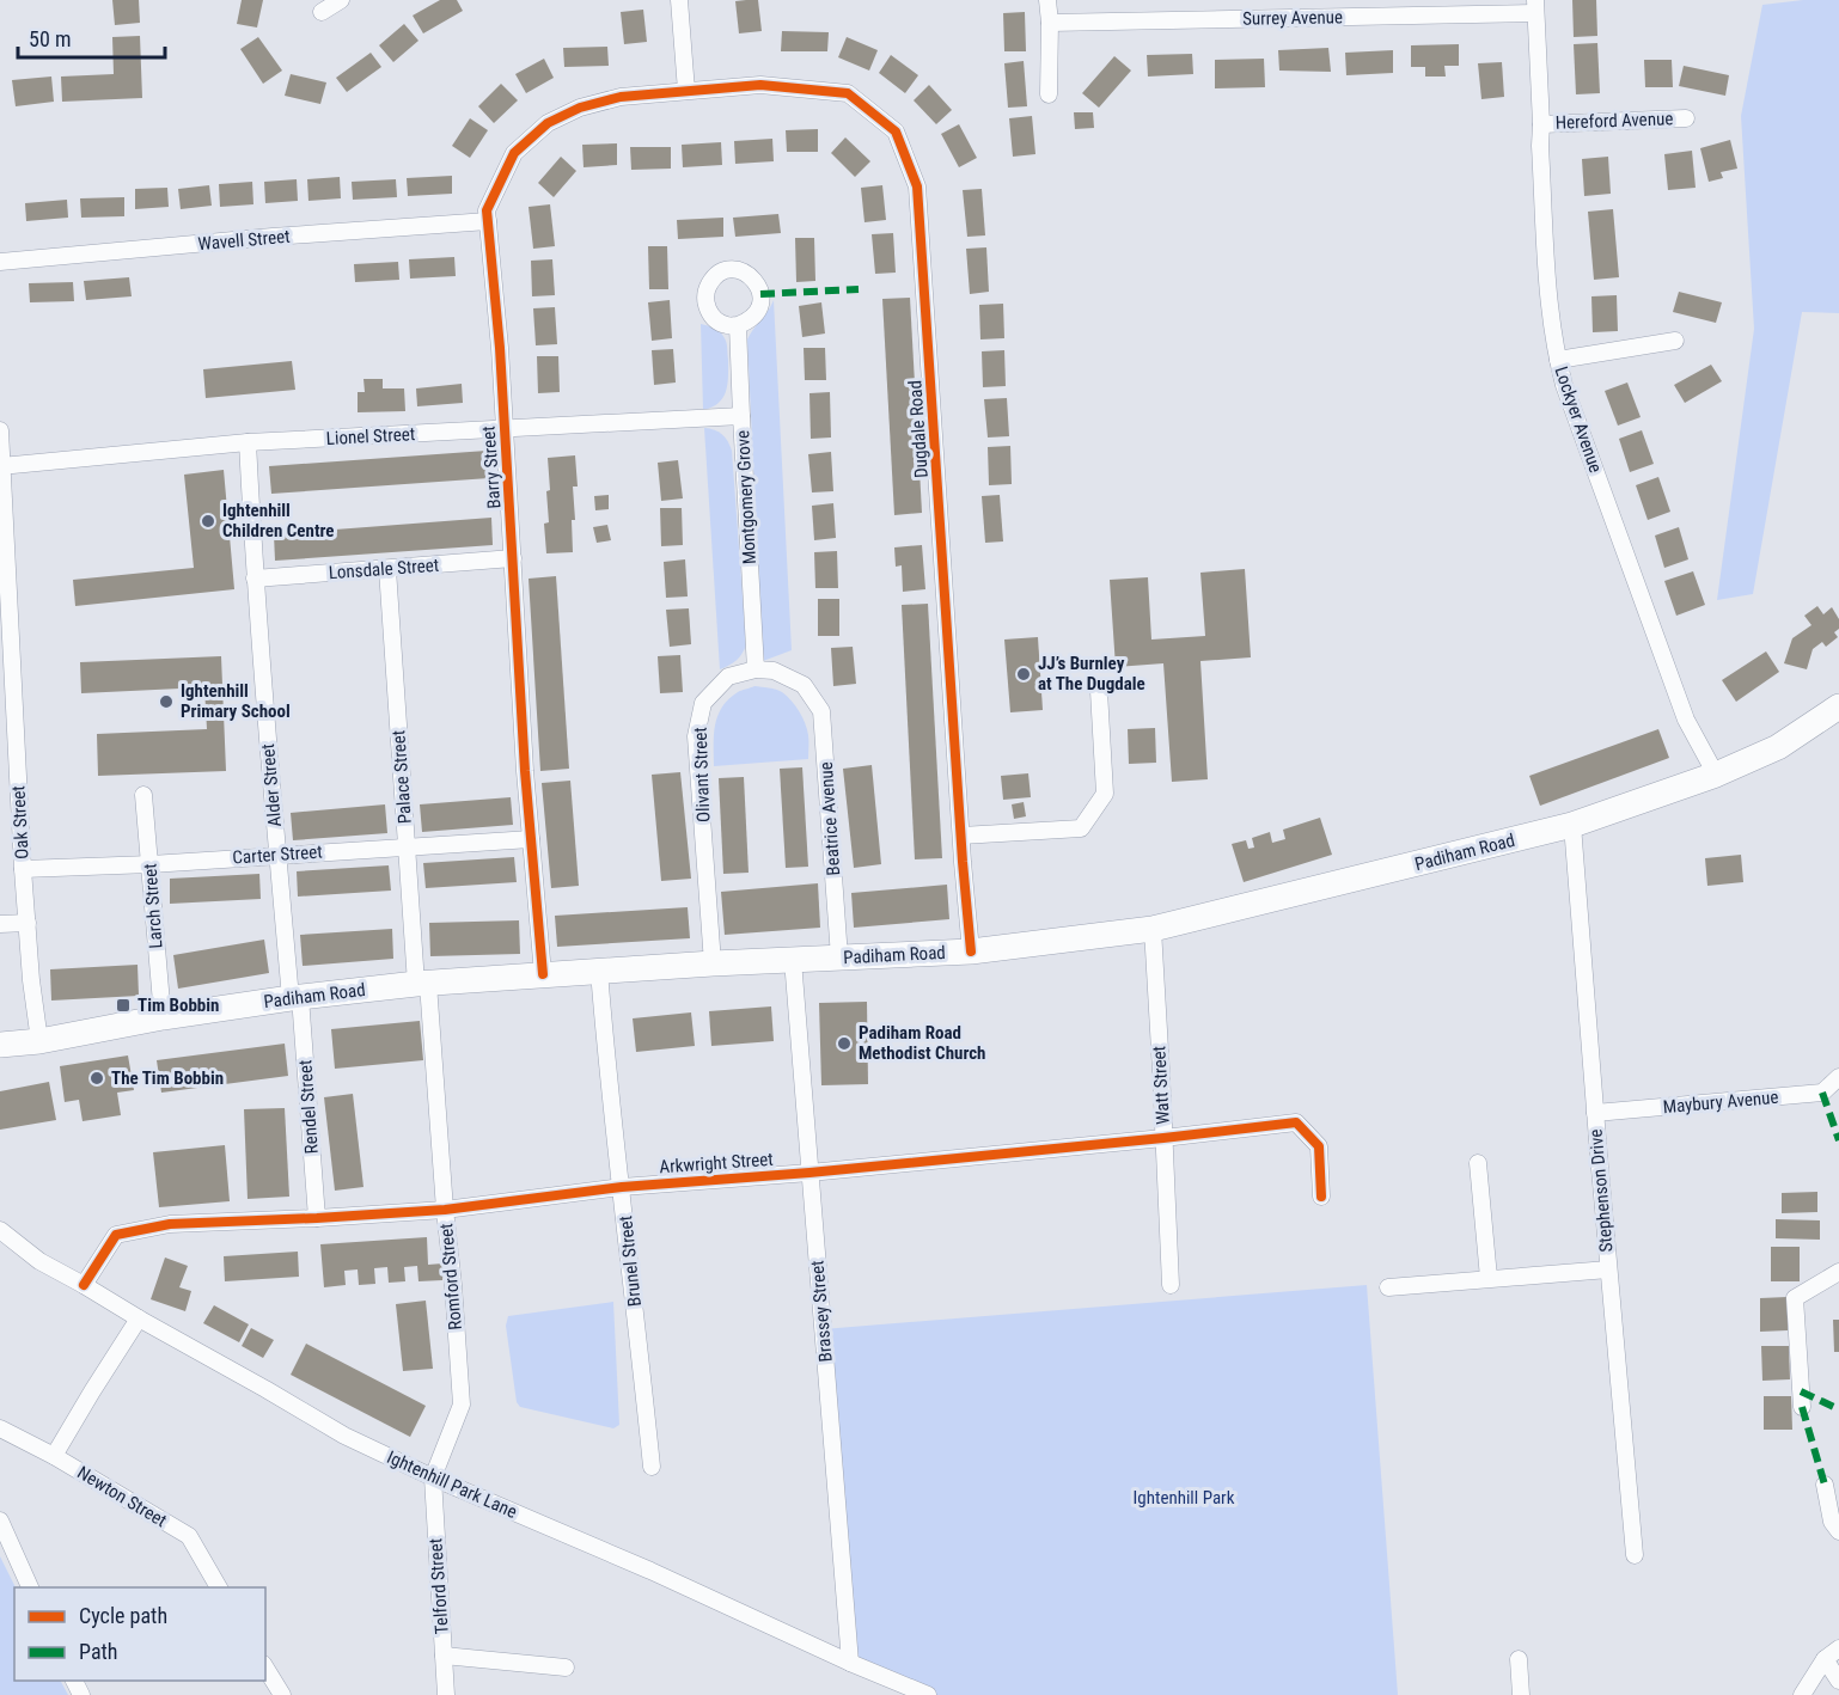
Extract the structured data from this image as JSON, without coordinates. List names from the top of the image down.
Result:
{
  "streets": {
    "main road": ["Padiham Road"],
    "street": [
      "Surrey Avenue",
      "Hereford Avenue",
      "Wavell Street",
      "Lockyer Avenue",
      "Dugdale Road",
      "Lionel Street",
      "Barry Street",
      "Montgomery Grove",
      "Lonsdale Street",
      "Olivant Street",
      "Palace Street",
      "Alder Street",
      "Beatrice Avenue",
      "Oak Street",
      "Carter Street",
      "Larch Street",
      "Watt Street",
      "Maybury Avenue",
      "Rendel Street",
      "Arkwright Street",
      "Stephenson Drive",
      "Brunel Street",
      "Romford Street",
      "Brassey Street",
      "Ightenhill Park Lane",
      "Newton Street",
      "Telford Street"
    ]
  },
  "crossings": [
    ["Surrey Avenue", "Lockyer Avenue"],
    ["Hereford Avenue", "Lockyer Avenue"],
    ["Wavell Street", "Barry Street"],
    ["Lockyer Avenue", "Padiham Road"],
    ["Dugdale Road", "Barry Street"],
    ["Dugdale Road", "Padiham Road"],
    ["Lionel Street", "Barry Street"],
    ["Lionel Street", "Montgomery Grove"],
    ["Lionel Street", "Alder Street"],
    ["Lionel Street", "Oak Street"],
    ["Barry Street", "Lonsdale Street"],
    ["Barry Street", "Padiham Road"],
    ["Barry Street", "Carter Street"],
    ["Montgomery Grove", "Olivant Street"],
    ["Montgomery Grove", "Beatrice Avenue"],
    ["Lonsdale Street", "Palace Street"],
    ["Lonsdale Street", "Alder Street"],
    ["Olivant Street", "Beatrice Avenue"],
    ["Olivant Street", "Padiham Road"],
    ["Palace Street", "Padiham Road"],
    ["Palace Street", "Carter Street"],
    ["Palace Street", "Romford Street"],
    ["Alder Street", "Padiham Road"],
    ["Alder Street", "Carter Street"],
    ["Alder Street", "Rendel Street"],
    ["Beatrice Avenue", "Padiham Road"],
    ["Oak Street", "Padiham Road"],
    ["Oak Street", "Carter Street"],
    ["Padiham Road", "Larch Street"],
    ["Padiham Road", "Watt Street"],
    ["Padiham Road", "Rendel Street"],
    ["Padiham Road", "Stephenson Drive"],
    ["Padiham Road", "Brunel Street"],
    ["Padiham Road", "Romford Street"],
    ["Padiham Road", "Brassey Street"],
    ["Carter Street", "Larch Street"],
    ["Watt Street", "Arkwright Street"],
    ["Maybury Avenue", "Stephenson Drive"],
    ["Rendel Street", "Arkwright Street"],
    ["Arkwright Street", "Brunel Street"],
    ["Arkwright Street", "Romford Street"],
    ["Arkwright Street", "Brassey Street"],
    ["Arkwright Street", "Ightenhill Park Lane"],
    ["Romford Street", "Ightenhill Park Lane"],
    ["Romford Street", "Telford Street"],
    ["Brassey Street", "Ightenhill Park Lane"],
    ["Ightenhill Park Lane", "Telford Street"]
  ],
  "parks": ["Ightenhill Park"],
  "places": {
    "other": [
      "Ightenhill Children Centre",
      "JJ’s Burnley at The Dugdale",
      "Ightenhill Primary School",
      "Padiham Road Methodist Church",
      "The Tim Bobbin"
    ],
    "transit": ["Tim Bobbin"]
  },
  "legend": ["Cycle path", "Path"],
  "scale_bar": "50 m"
}
